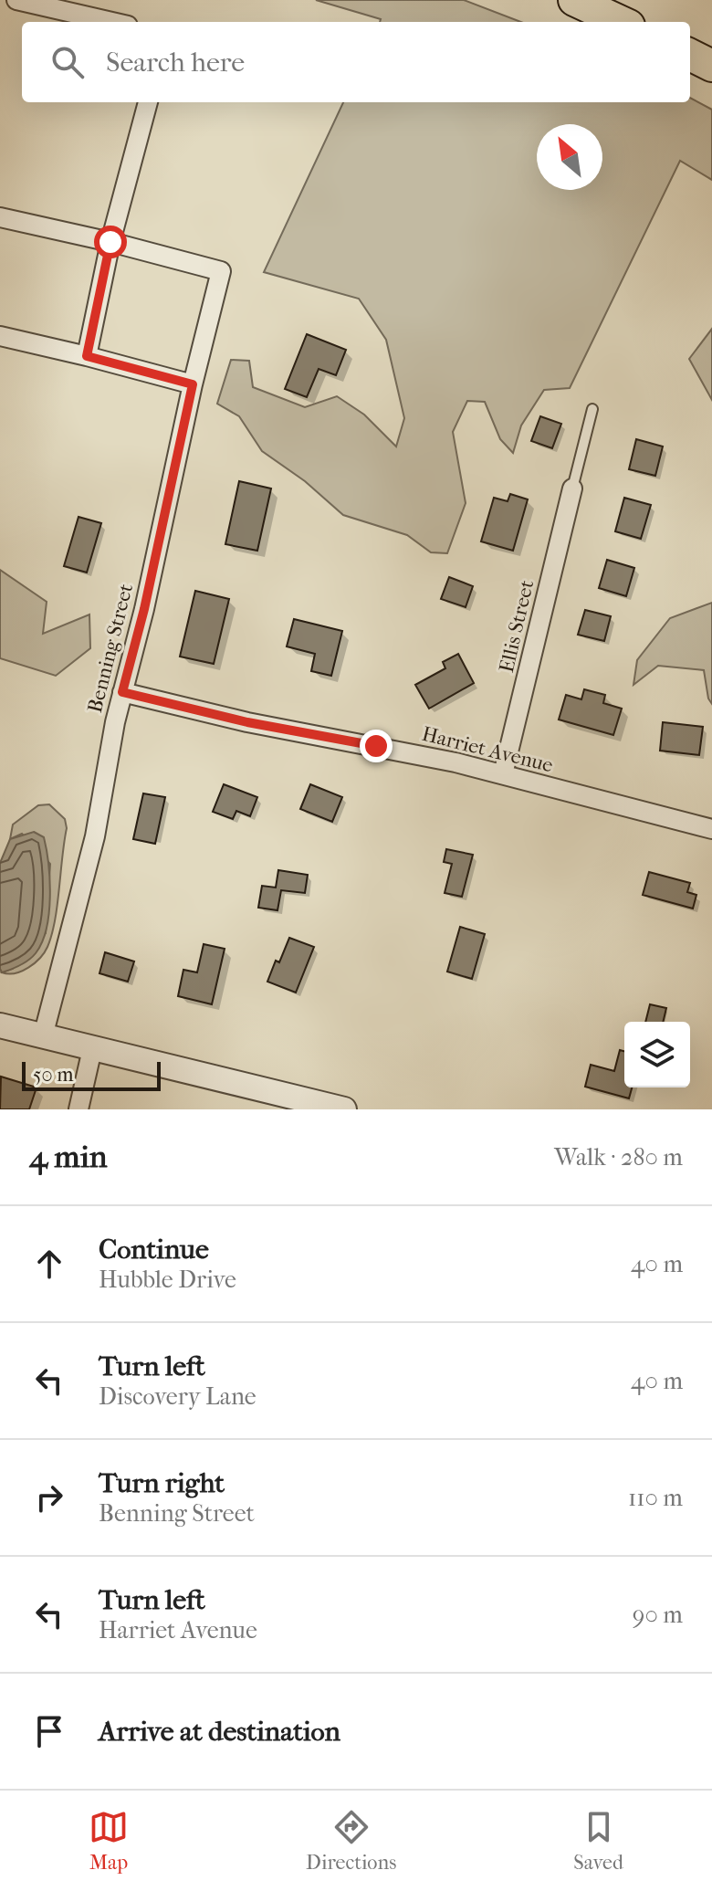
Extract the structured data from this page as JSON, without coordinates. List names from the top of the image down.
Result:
{
  "streets": {
    "street": ["Ellis Street", "Benning Street", "Harriet Avenue"]
  },
  "crossings": [
    ["Ellis Street", "Harriet Avenue"],
    ["Benning Street", "Harriet Avenue"]
  ],
  "scale_bar": "50 m",
  "north": "top left",
  "page": {
    "search": "Search here",
    "scale": "50 m",
    "heading": ["4 min", "Walk · 280 m"],
    "list": [
      ["Continue", "Hubble Drive", "40 m"],
      ["Turn left", "Discovery Lane", "40 m"],
      ["Turn right", "Benning Street", "110 m"],
      ["Turn left", "Harriet Avenue", "90 m"],
      "Arrive at destination"
    ],
    "nav": ["Map", "Directions", "Saved"]
  }
}
